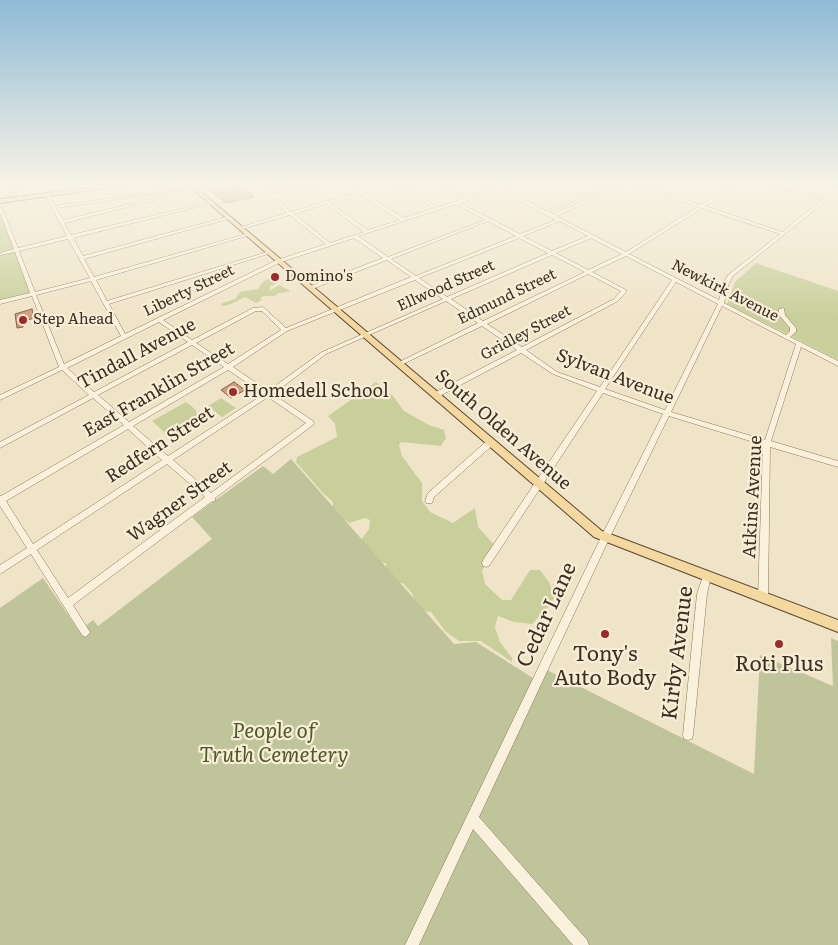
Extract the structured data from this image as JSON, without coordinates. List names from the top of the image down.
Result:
{
  "streets": {
    "main road": ["South Olden Avenue"],
    "street": [
      "Ellwood Street",
      "Liberty Street",
      "Newkirk Avenue",
      "Edmund Street",
      "Gridley Street",
      "Tindall Avenue",
      "Sylvan Avenue",
      "East Franklin Street",
      "Redfern Street",
      "Atkins Avenue",
      "Wagner Street",
      "Cedar Lane",
      "Kirby Avenue"
    ]
  },
  "crossings": [
    ["Ellwood Street", "Newkirk Avenue"],
    ["Ellwood Street", "Sylvan Avenue"],
    ["Ellwood Street", "South Olden Avenue"],
    ["Ellwood Street", "Redfern Street"],
    ["Liberty Street", "Sylvan Avenue"],
    ["Liberty Street", "South Olden Avenue"],
    ["Newkirk Avenue", "Edmund Street"],
    ["Newkirk Avenue", "Atkins Avenue"],
    ["Newkirk Avenue", "Cedar Lane"],
    ["Edmund Street", "Gridley Street"],
    ["Edmund Street", "Sylvan Avenue"],
    ["Edmund Street", "South Olden Avenue"],
    ["Gridley Street", "Sylvan Avenue"],
    ["Gridley Street", "South Olden Avenue"],
    ["Tindall Avenue", "East Franklin Street"],
    ["Sylvan Avenue", "East Franklin Street"],
    ["Sylvan Avenue", "Atkins Avenue"],
    ["Sylvan Avenue", "Cedar Lane"],
    ["East Franklin Street", "South Olden Avenue"],
    ["South Olden Avenue", "Redfern Street"],
    ["South Olden Avenue", "Atkins Avenue"],
    ["South Olden Avenue", "Cedar Lane"],
    ["South Olden Avenue", "Kirby Avenue"],
    ["Redfern Street", "Wagner Street"]
  ],
  "parks": ["People of Truth Cemetery"],
  "places": [
    "Domino's",
    "Step Ahead",
    "Homedell School",
    "Tony's Auto Body",
    "Roti Plus"
  ]
}
